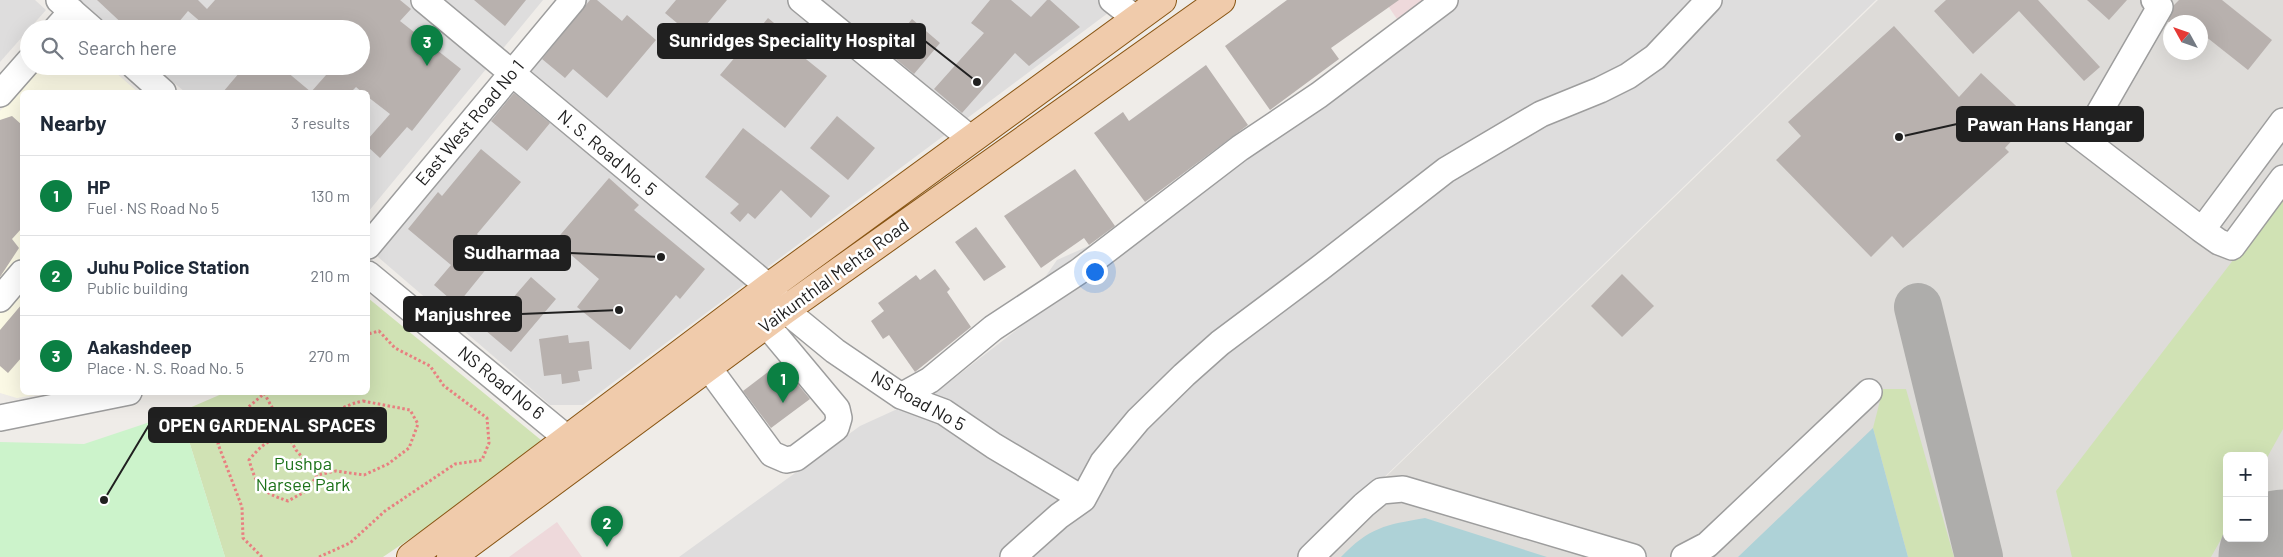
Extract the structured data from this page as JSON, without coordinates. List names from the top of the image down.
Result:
{
  "streets": {
    "main road": ["Vaikunthlal Mehta Road"],
    "street": [
      "East West Road No 1",
      "N. S. Road No. 5",
      "NS Road No 6",
      "NS Road No 5"
    ]
  },
  "crossings": [
    ["East West Road No 1", "N. S. Road No. 5"],
    ["N. S. Road No. 5", "Vaikunthlal Mehta Road"],
    ["N. S. Road No. 5", "NS Road No 5"],
    ["Vaikunthlal Mehta Road", "NS Road No 6"],
    ["Vaikunthlal Mehta Road", "NS Road No 5"]
  ],
  "parks": ["Pushpa Narsee Park"],
  "places": [
    "Sunridges Speciality Hospital",
    "Pawan Hans Hangar",
    "Sudharmaa",
    "Manjushree",
    "OPEN GARDENAL SPACES"
  ],
  "north": "top left",
  "page": {
    "search": "Search here",
    "pins": ["3", "1", "2"],
    "heading": ["Nearby", "3 results"],
    "list": [
      {
        "mark": "1",
        "name": "HP",
        "note": "Fuel · NS Road No 5",
        "value": "130 m"
      },
      {
        "mark": "2",
        "name": "Juhu Police Station",
        "note": "Public building",
        "value": "210 m"
      },
      {
        "mark": "3",
        "name": "Aakashdeep",
        "note": "Place · N. S. Road No. 5",
        "value": "270 m"
      }
    ],
    "map_buttons": ["+", "−"]
  }
}
